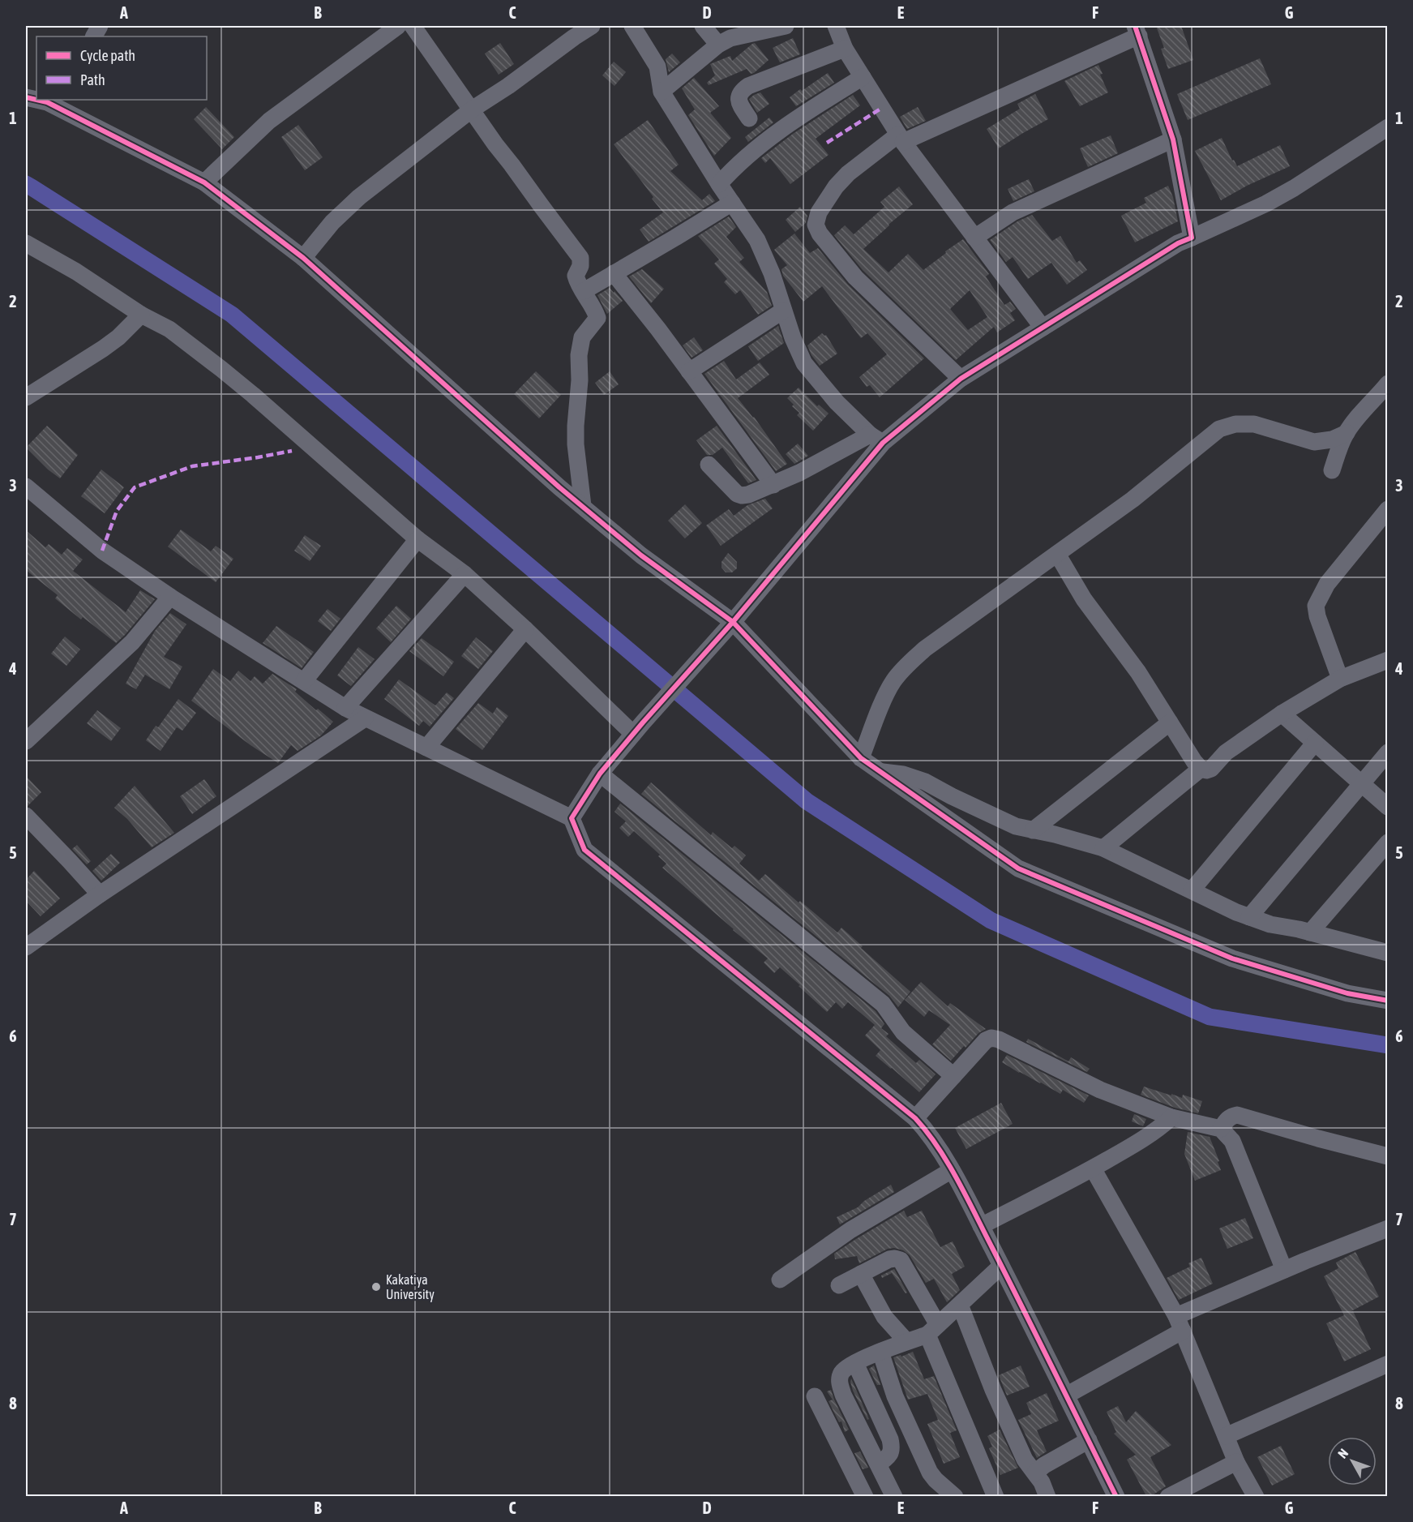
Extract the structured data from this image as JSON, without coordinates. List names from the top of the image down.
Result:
{
  "places": ["Kakatiya University"],
  "legend": ["Cycle path", "Path"],
  "north": "top left",
  "grid": {
    "columns": [
      "A",
      "B",
      "C",
      "D",
      "E",
      "F",
      "G"
    ],
    "rows": [
      "1",
      "2",
      "3",
      "4",
      "5",
      "6",
      "7",
      "8"
    ]
  }
}
